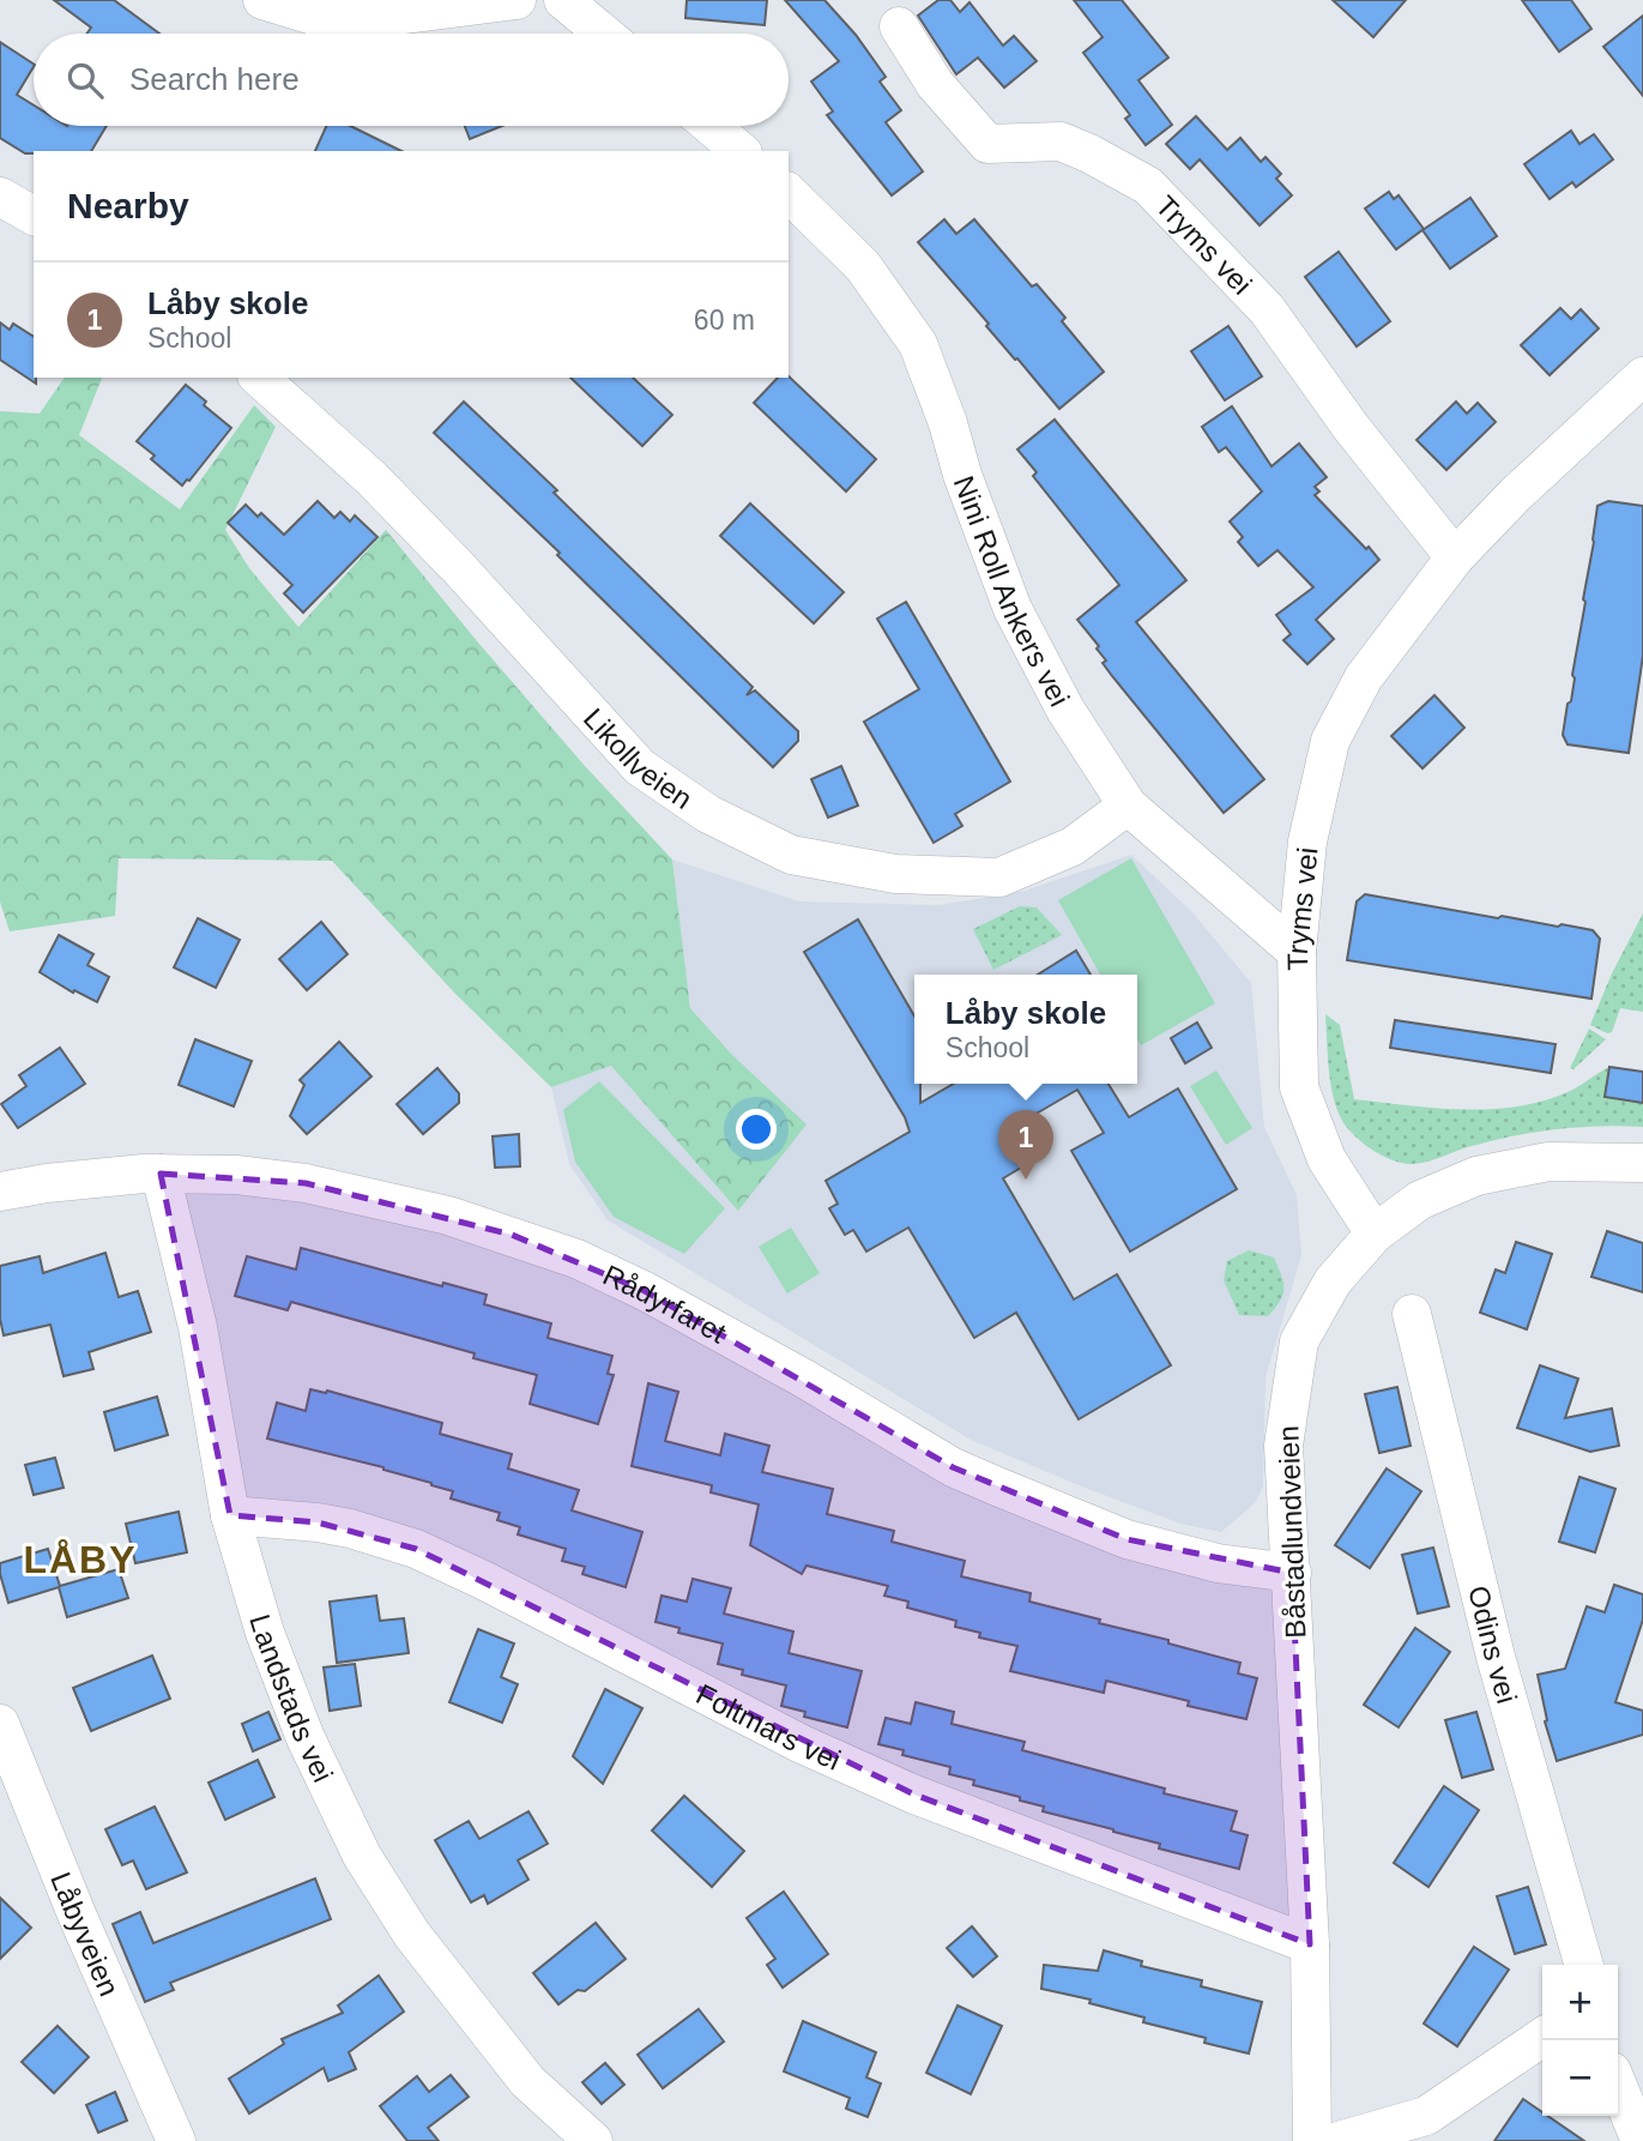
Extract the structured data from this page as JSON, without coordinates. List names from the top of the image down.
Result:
{
  "streets": {
    "street": [
      "Tryms vei",
      "Nini Roll Ankers vei",
      "Likollveien",
      "Rådyrfaret",
      "Båstadlundveien",
      "Odins vei",
      "Landstads vei",
      "Foltmars vei",
      "Låbyveien"
    ]
  },
  "crossings": [
    ["Tryms vei", "Nini Roll Ankers vei"],
    ["Tryms vei", "Båstadlundveien"],
    ["Nini Roll Ankers vei", "Likollveien"],
    ["Rådyrfaret", "Båstadlundveien"],
    ["Rådyrfaret", "Landstads vei"],
    ["Båstadlundveien", "Foltmars vei"],
    ["Landstads vei", "Foltmars vei"]
  ],
  "districts": ["LÅBY"],
  "page": {
    "search": "Search here",
    "heading": "Nearby",
    "list": [
      {
        "mark": "1",
        "name": "Låby skole",
        "note": "School",
        "value": "60 m"
      }
    ],
    "popup": ["Låby skole", "School"],
    "pins": "1",
    "map_buttons": ["+", "−"]
  }
}
